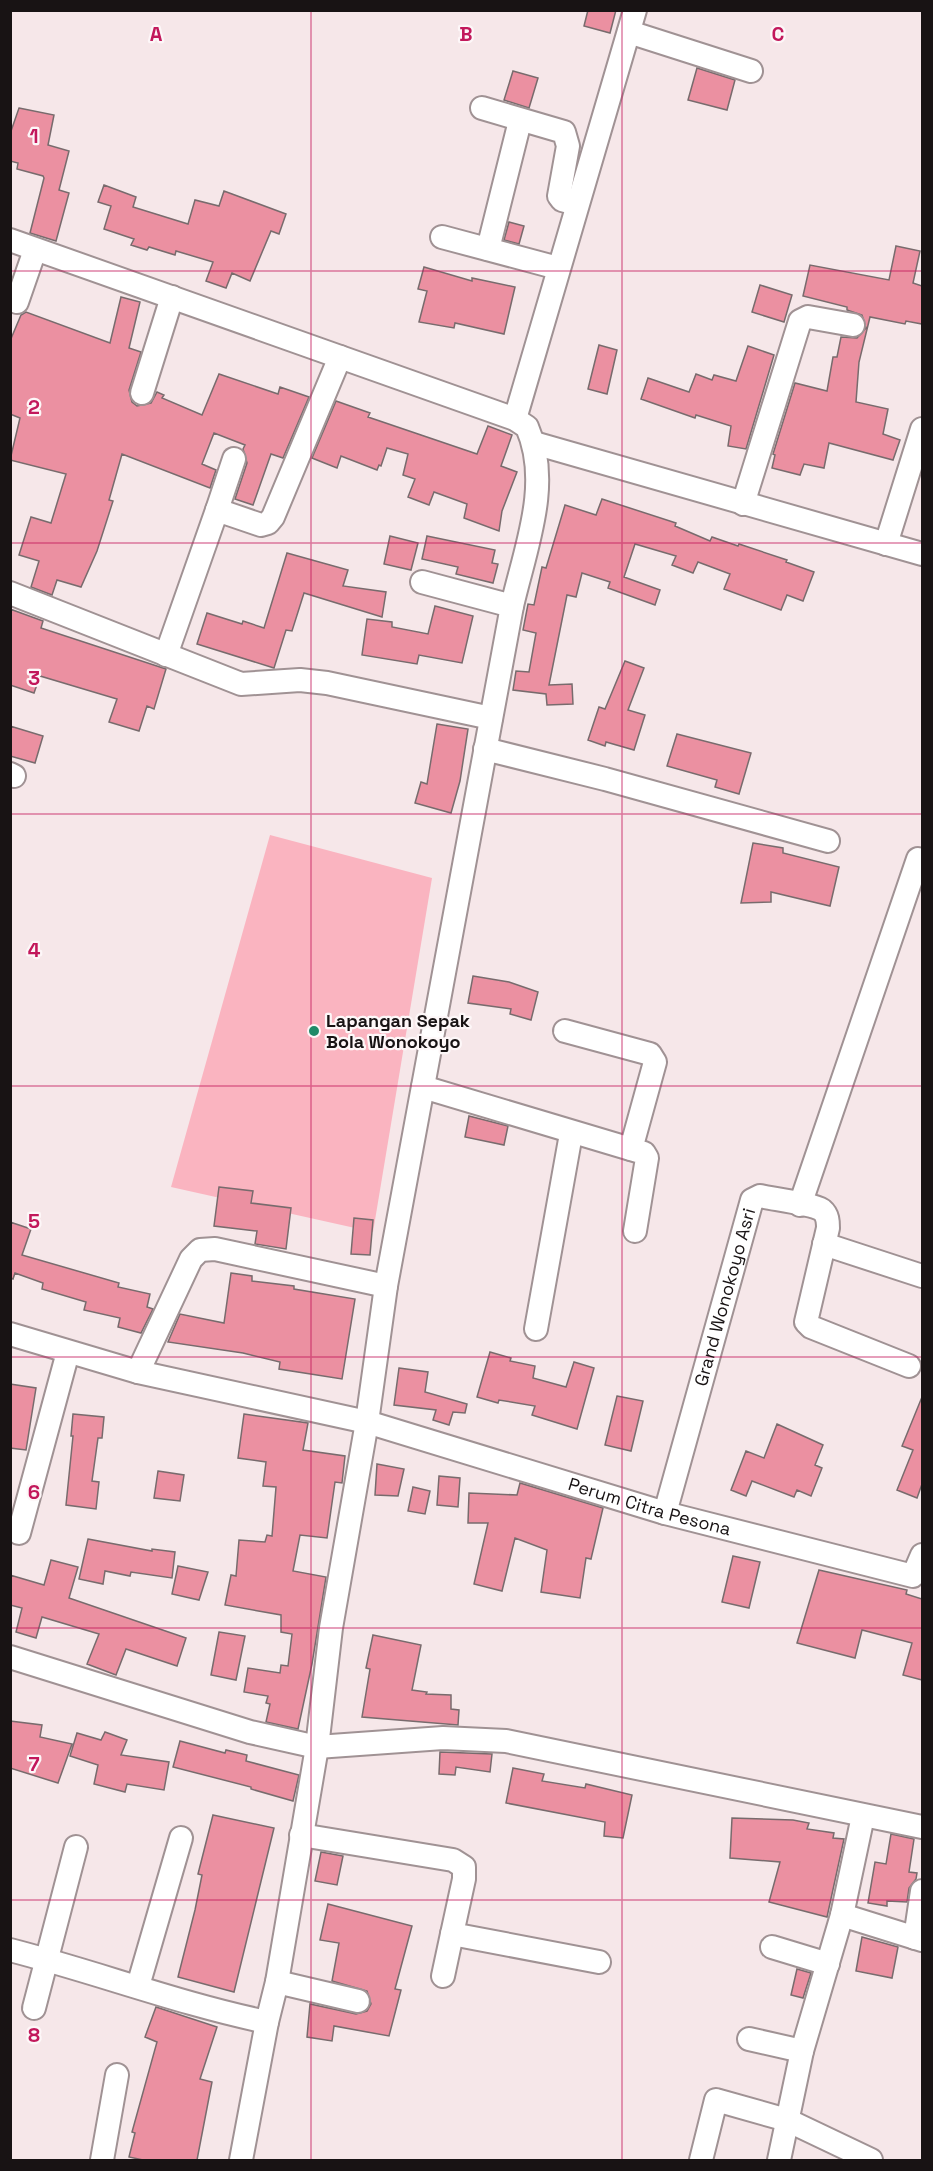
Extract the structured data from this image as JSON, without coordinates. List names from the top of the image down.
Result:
{
  "streets": {
    "street": ["Grand Wonokoyo Asri", "Perum Citra Pesona"]
  },
  "crossings": [
    ["Grand Wonokoyo Asri", "Perum Citra Pesona"]
  ],
  "places": ["Lapangan Sepak Bola Wonokoyo"],
  "grid": {
    "columns": ["A", "B", "C"],
    "rows": [
      "1",
      "2",
      "3",
      "4",
      "5",
      "6",
      "7",
      "8"
    ]
  }
}
